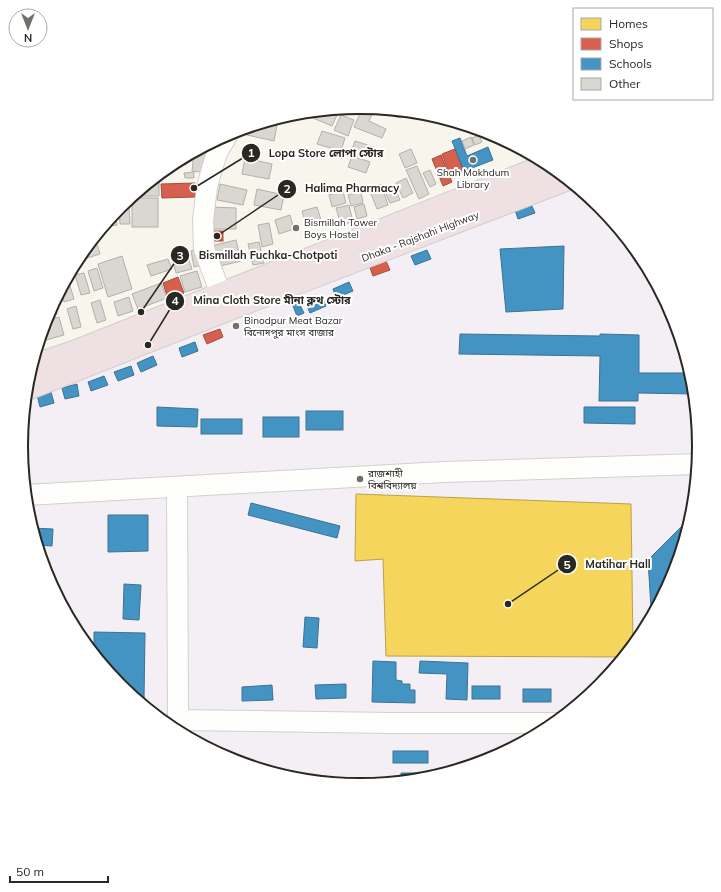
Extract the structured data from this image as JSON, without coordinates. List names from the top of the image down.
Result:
{
  "streets": {
    "highway": ["Dhaka - Rajshahi Highway"]
  },
  "places": [
    "Shah Mokhdum Library",
    "Lopa Store লোপা স্টোর",
    "Bismillah Tower Boys Hostel",
    "Halima Pharmacy",
    "Bismillah Fuchka-Chotpoti",
    "Binodpur Meat Bazar বিনোদপুর মাংস বাজার",
    "Mina Cloth Store মীনা ক্লথ স্টোর",
    "রাজশাহী বিশ্ববিদ্যালয়",
    "Matihar Hall"
  ],
  "legend": [
    "Homes",
    "Shops",
    "Schools",
    "Other"
  ],
  "scale_bar": "50 m",
  "north": "bottom"
}
